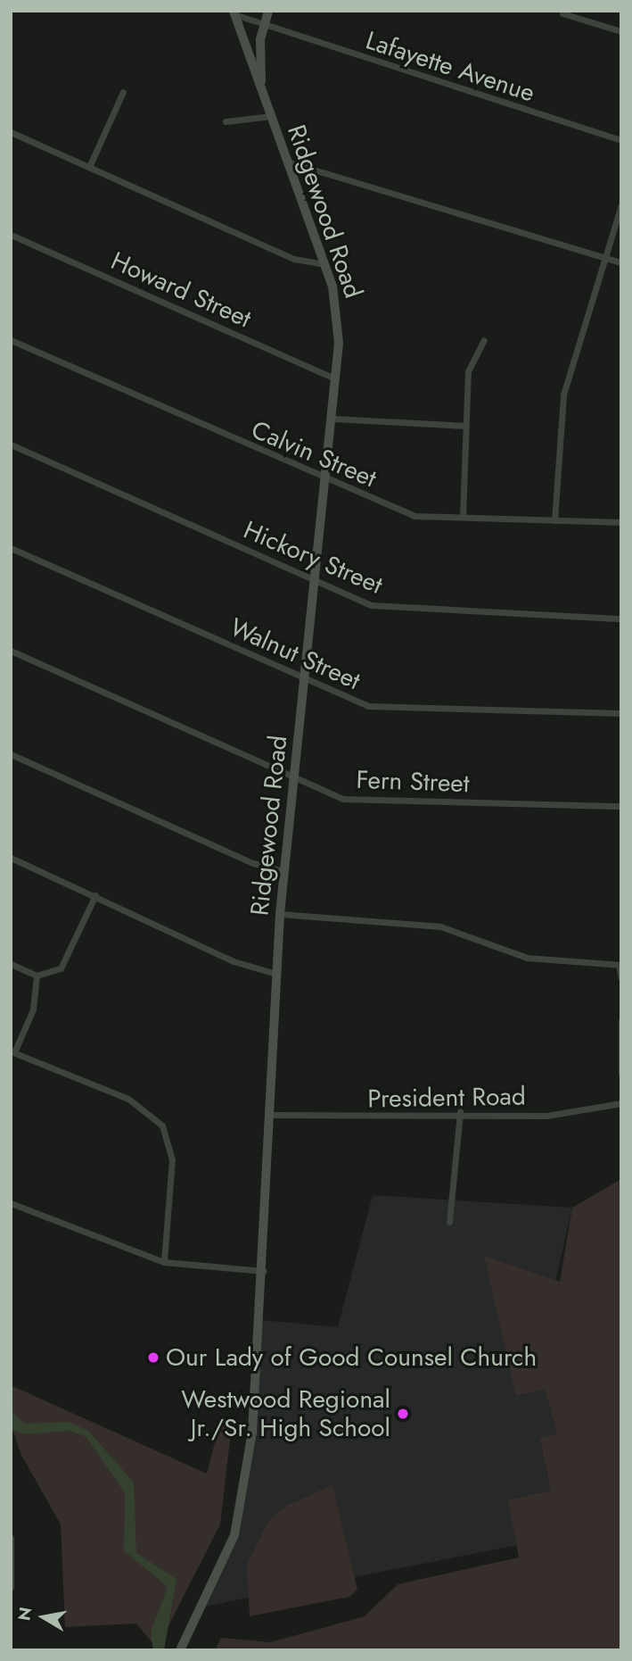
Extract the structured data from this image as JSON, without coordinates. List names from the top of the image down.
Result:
{
  "streets": {
    "main road": ["Ridgewood Road"],
    "street": [
      "Lafayette Avenue",
      "Howard Street",
      "Calvin Street",
      "Hickory Street",
      "Walnut Street",
      "Fern Street",
      "President Road"
    ]
  },
  "crossings": [
    ["Lafayette Avenue", "Ridgewood Road"],
    ["Ridgewood Road", "Howard Street"],
    ["Ridgewood Road", "Calvin Street"],
    ["Ridgewood Road", "Hickory Street"],
    ["Ridgewood Road", "Walnut Street"],
    ["Ridgewood Road", "Fern Street"],
    ["Ridgewood Road", "President Road"]
  ],
  "places": ["Our Lady of Good Counsel Church", "Westwood Regional Jr./Sr. High School"],
  "north": "left"
}
